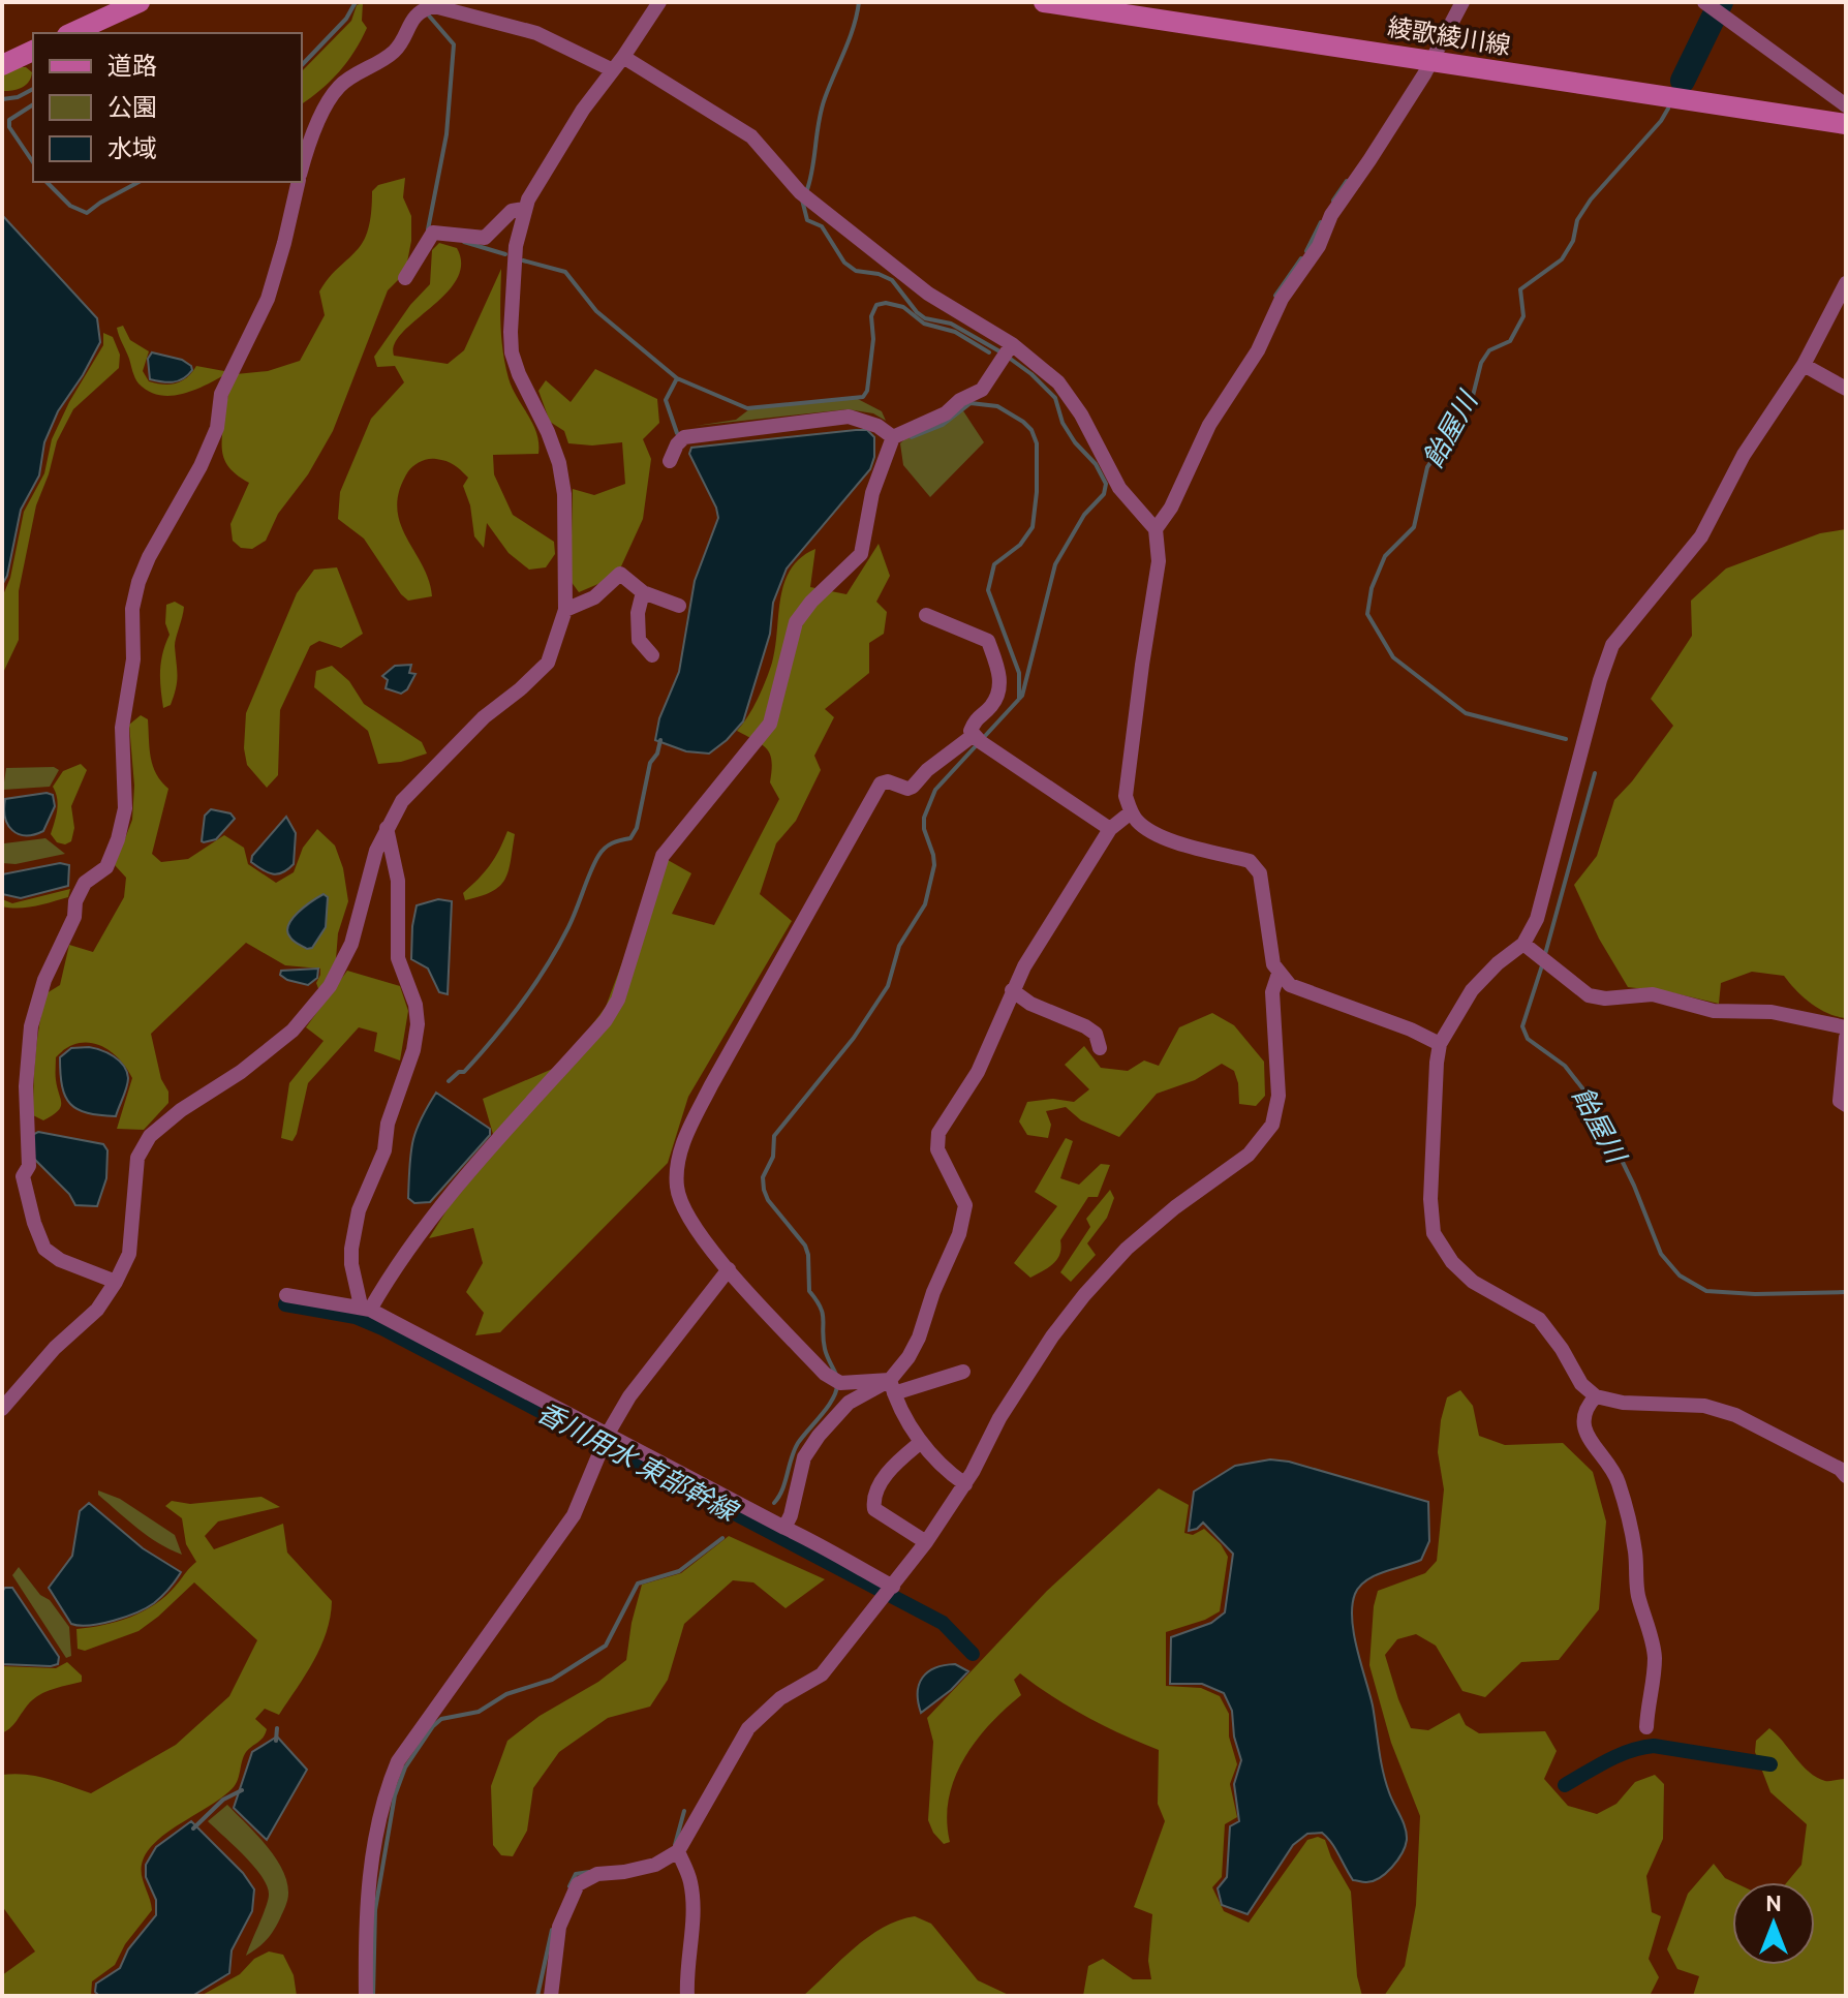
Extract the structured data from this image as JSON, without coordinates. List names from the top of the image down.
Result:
{
  "streets": {
    "main road": ["綾歌綾川線"]
  },
  "water": ["飴屋川", "香川用水 東部幹線"],
  "legend": ["道路", "公園", "水域"],
  "north": "top"
}
